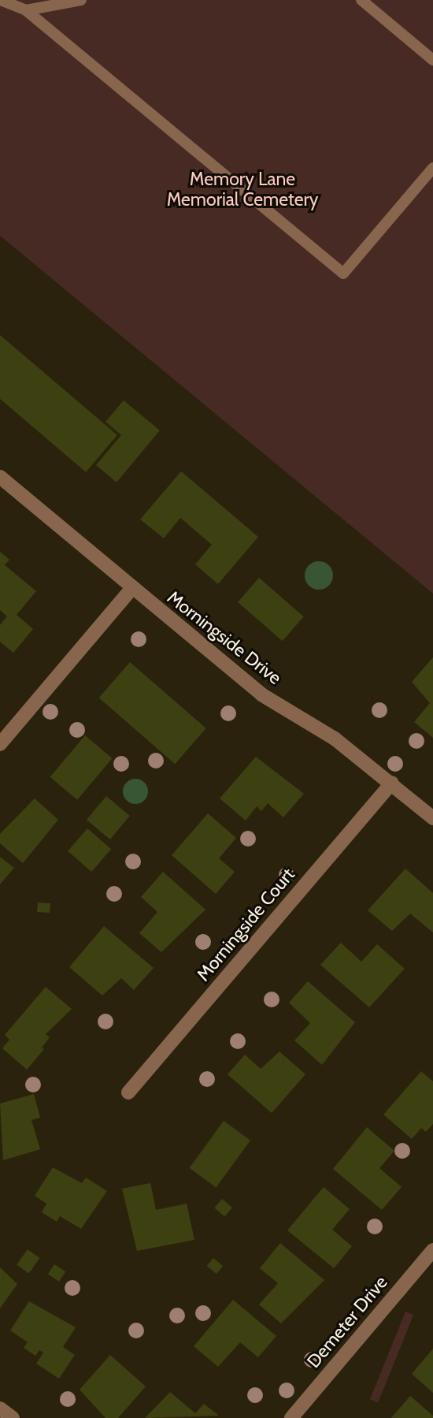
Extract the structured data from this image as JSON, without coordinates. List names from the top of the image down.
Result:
{
  "streets": {
    "street": ["Morningside Drive", "Morningside Court", "Demeter Drive"]
  },
  "crossings": [
    ["Morningside Drive", "Morningside Court"]
  ],
  "parks": ["Memory Lane Memorial Cemetery"]
}
